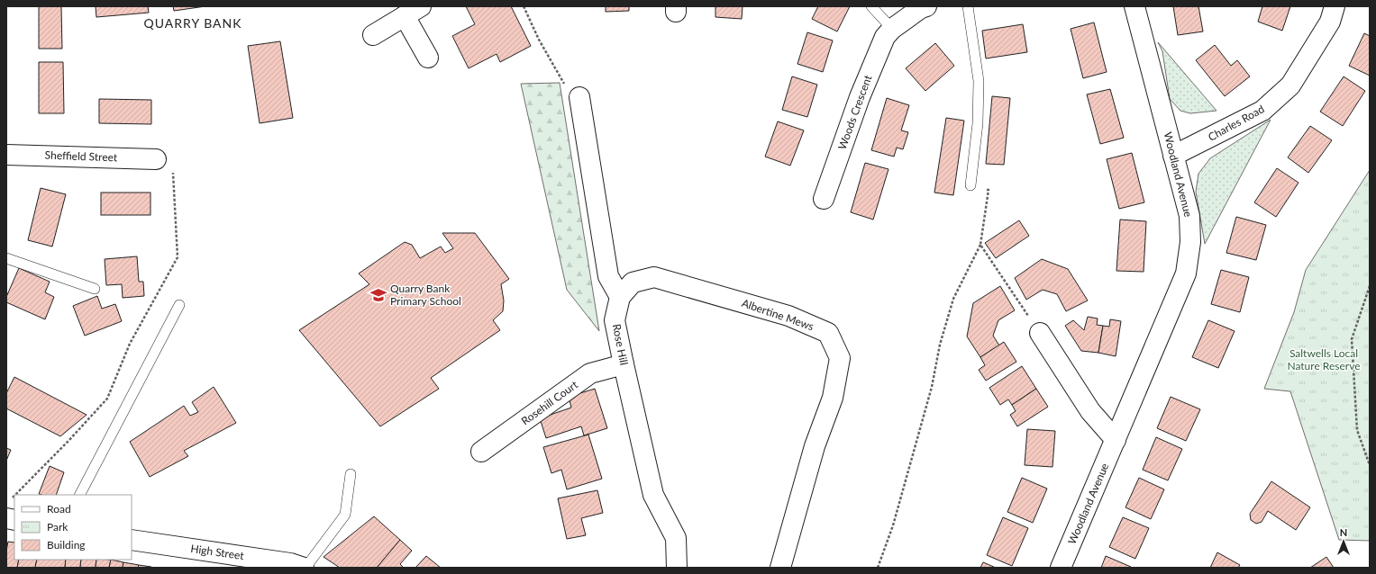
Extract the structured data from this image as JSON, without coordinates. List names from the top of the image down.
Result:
{
  "streets": {
    "street": [
      "Woods Crescent",
      "Charles Road",
      "Sheffield Street",
      "Woodland Avenue",
      "Albertine Mews",
      "Rose Hill",
      "Rosehill Court",
      "High Street"
    ]
  },
  "crossings": [
    ["Charles Road", "Woodland Avenue"],
    ["Albertine Mews", "Rose Hill"],
    ["Rose Hill", "Rosehill Court"]
  ],
  "districts": ["QUARRY BANK"],
  "parks": ["Saltwells Local Nature Reserve"],
  "places": {
    "school or university": ["Quarry Bank Primary School"]
  },
  "legend": ["Road", "Park", "Building"],
  "north": "top"
}
